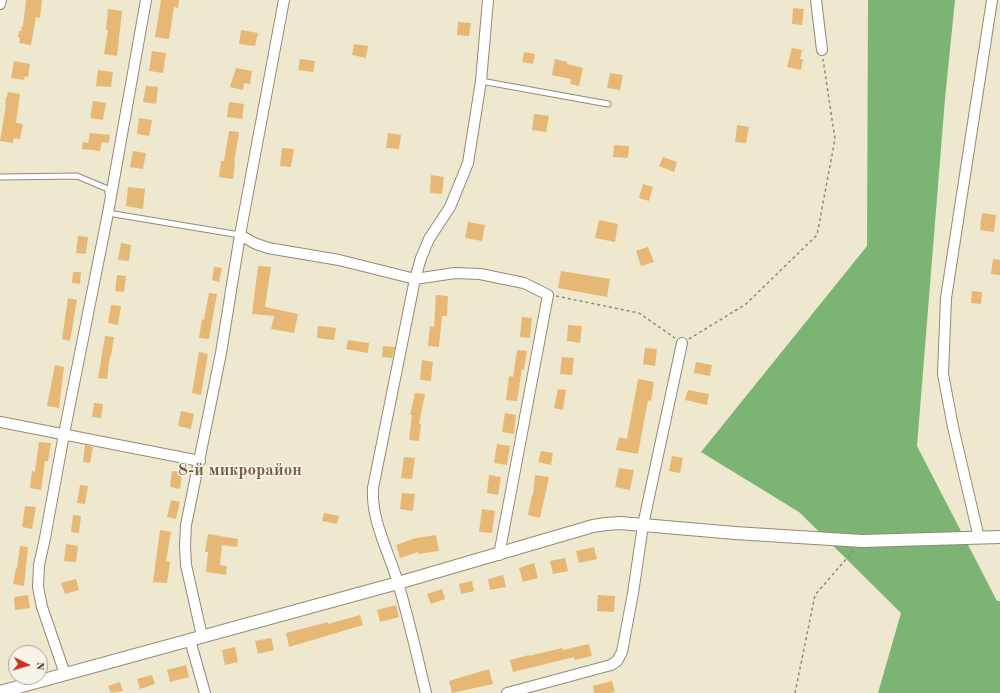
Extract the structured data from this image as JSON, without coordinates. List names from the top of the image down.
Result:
{
  "districts": ["8-й микрорайон"],
  "north": "right"
}
